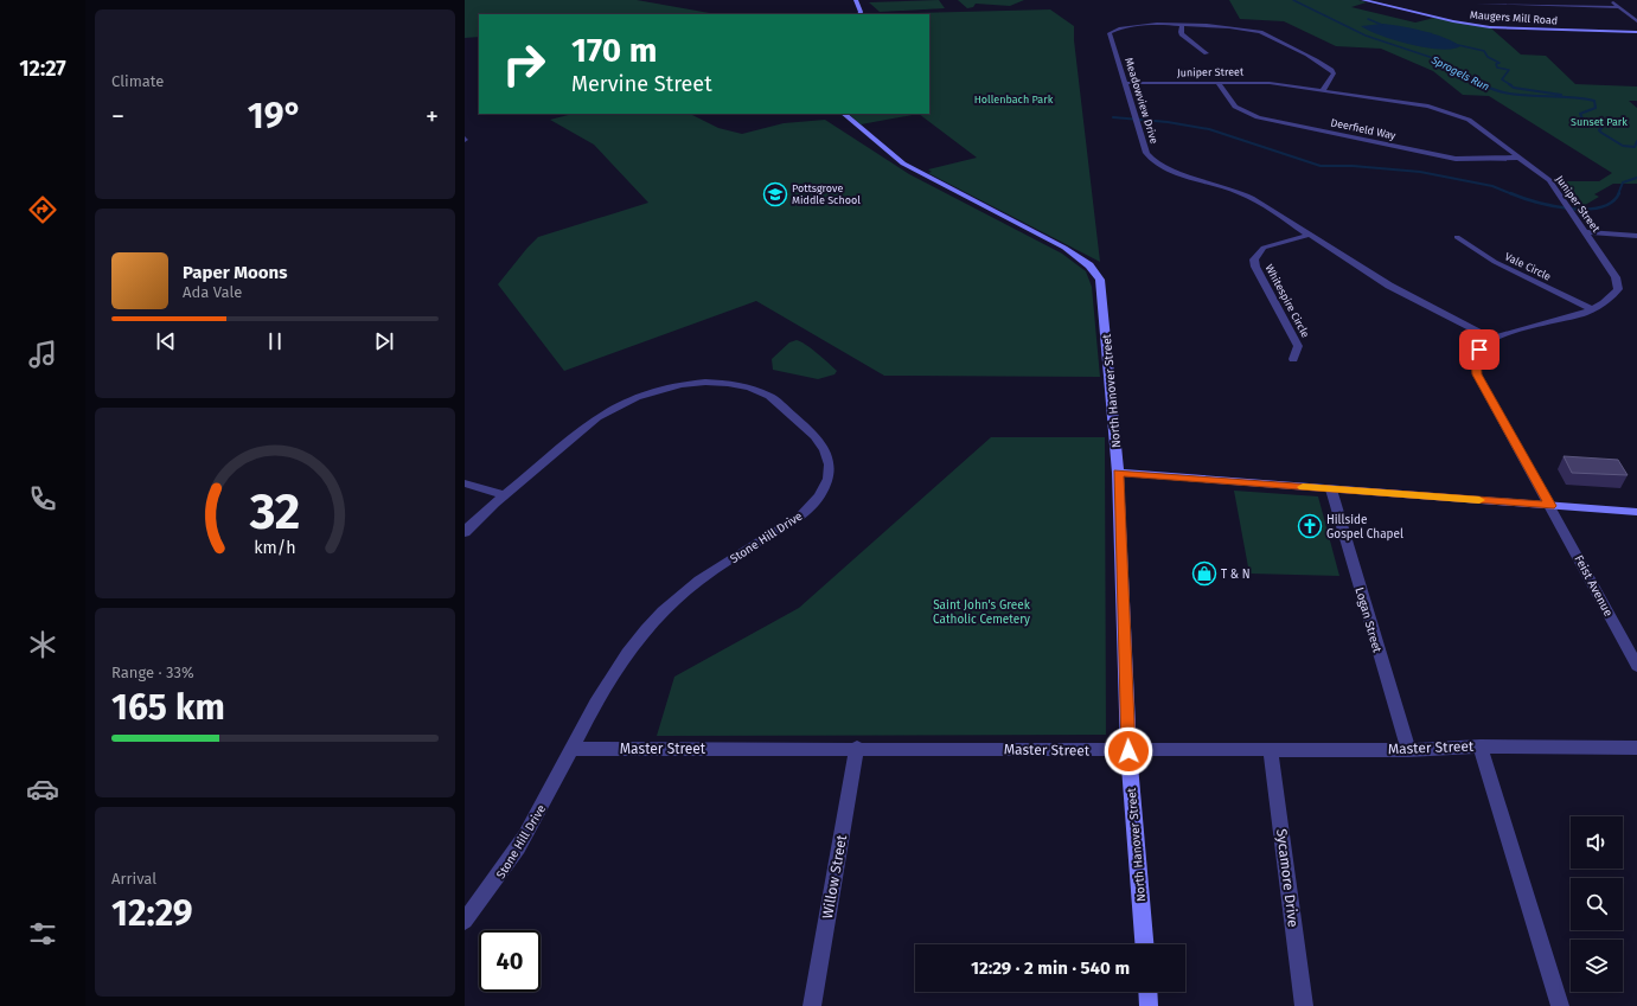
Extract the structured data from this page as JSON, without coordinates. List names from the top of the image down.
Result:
{
  "streets": {
    "street": [
      "Maugers Mill Road",
      "Juniper Street",
      "Meadowview Drive",
      "Deerfield Way",
      "Vale Circle",
      "Whitespire Circle",
      "North Hanover Street",
      "Stone Hill Drive",
      "Feist Avenue",
      "Logan Street",
      "Master Street",
      "Willow Street",
      "Sycamore Drive"
    ]
  },
  "crossings": [
    ["Juniper Street", "Meadowview Drive"],
    ["Juniper Street", "Deerfield Way"],
    ["Juniper Street", "Vale Circle"],
    ["Meadowview Drive", "Whitespire Circle"],
    ["North Hanover Street", "Master Street"],
    ["Stone Hill Drive", "Master Street"],
    ["Logan Street", "Master Street"],
    ["Master Street", "Willow Street"],
    ["Master Street", "Sycamore Drive"]
  ],
  "water": ["Sprogels Run"],
  "parks": ["Hollenbach Park", "Sunset Park", "Saint John's Greek Catholic Cemetery"],
  "places": {
    "school or university": ["Pottsgrove Middle School"],
    "church": ["Hillside Gospel Chapel"],
    "shop": ["T & N"]
  },
  "page": {
    "tabs": "12:27",
    "tile": [
      "Climate",
      ["Range · 33%", "165 km"],
      ["Arrival", "12:29"]
    ],
    "turn": ["170 m", "Mervine Street"],
    "heat": ["−", "19°", "+"],
    "song": ["Paper Moons", "Ada Vale"],
    "limit": "40",
    "trip": "12:29 · 2 min · 540 m",
    "gauge": ["32", "km/h"]
  }
}
